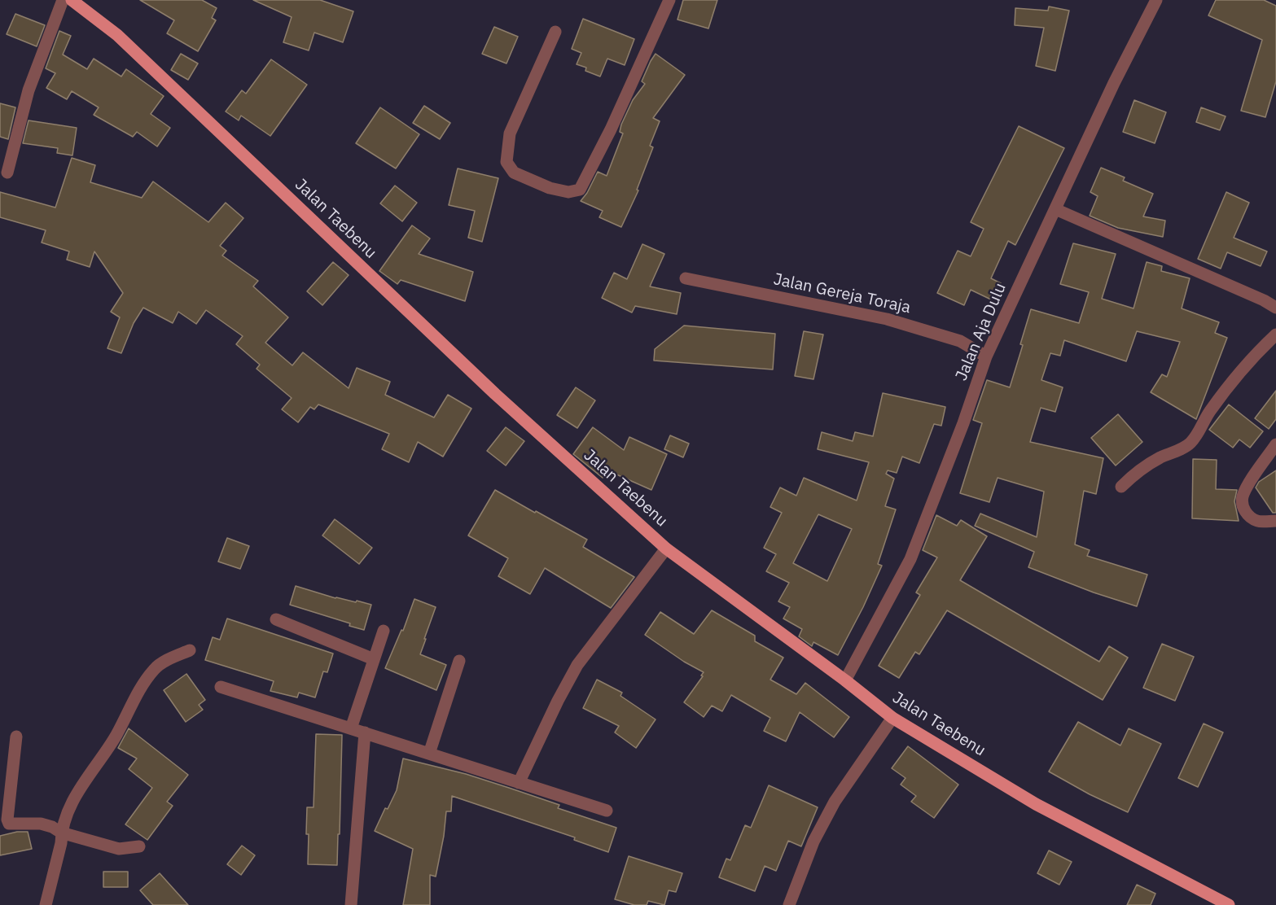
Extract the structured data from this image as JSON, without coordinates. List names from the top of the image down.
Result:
{
  "streets": {
    "main road": ["Jalan Taebenu"],
    "street": ["Jalan Gereja Toraja", "Jalan Aja Dulu"]
  },
  "crossings": [
    ["Jalan Taebenu", "Jalan Aja Dulu"],
    ["Jalan Gereja Toraja", "Jalan Aja Dulu"]
  ]
}
